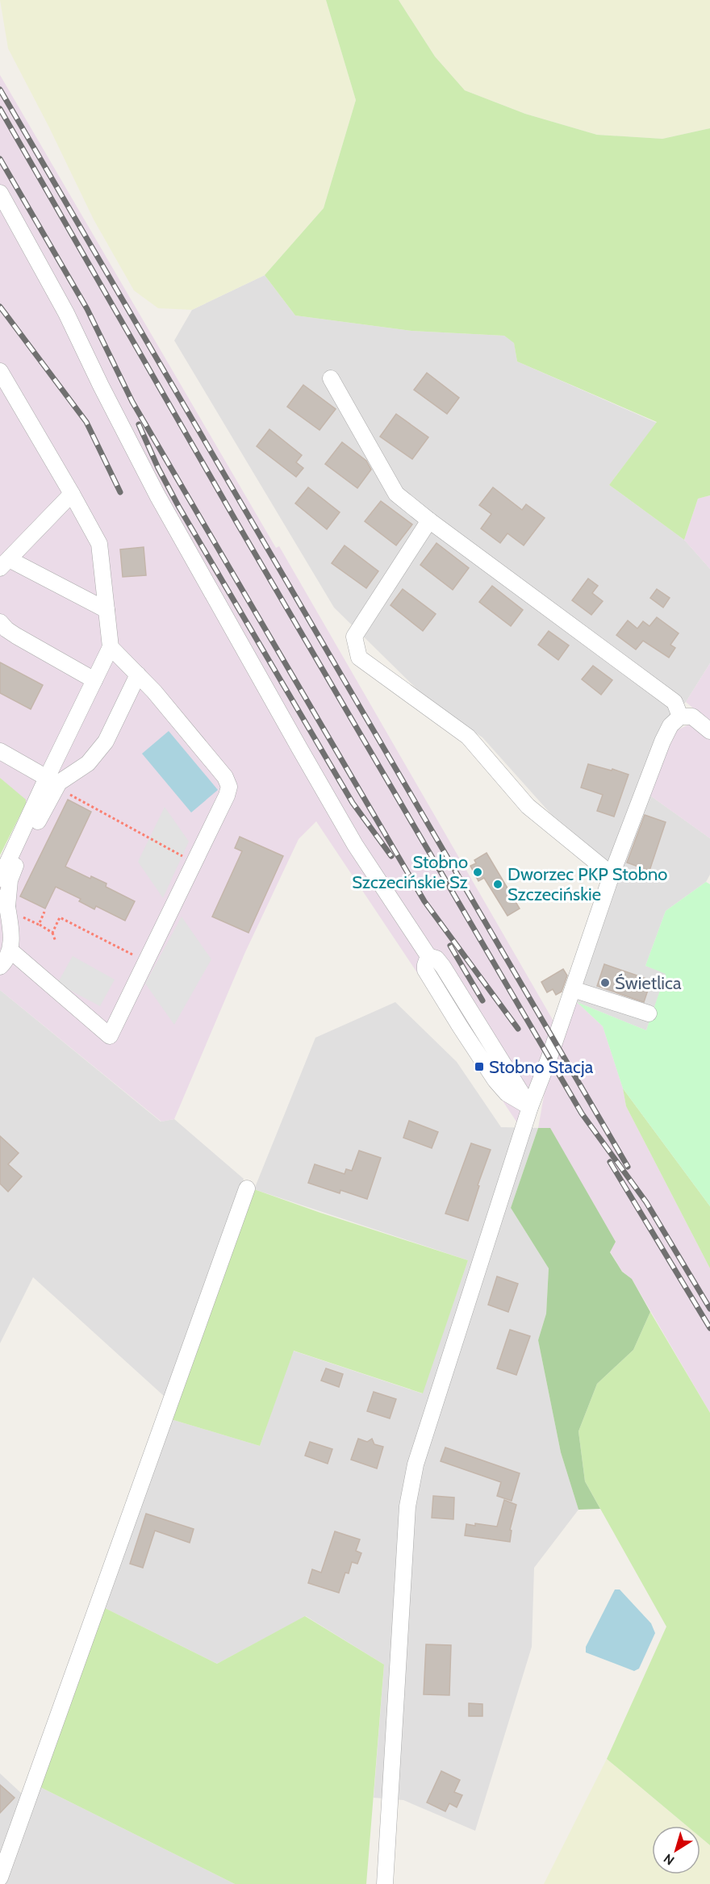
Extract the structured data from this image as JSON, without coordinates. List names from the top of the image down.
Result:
{
  "places": {
    "other": ["Stobno Szczecińskie Sz", "Dworzec PKP Stobno Szczecińskie", "Świetlica"],
    "transit": ["Stobno Stacja"]
  },
  "north": "bottom left"
}
